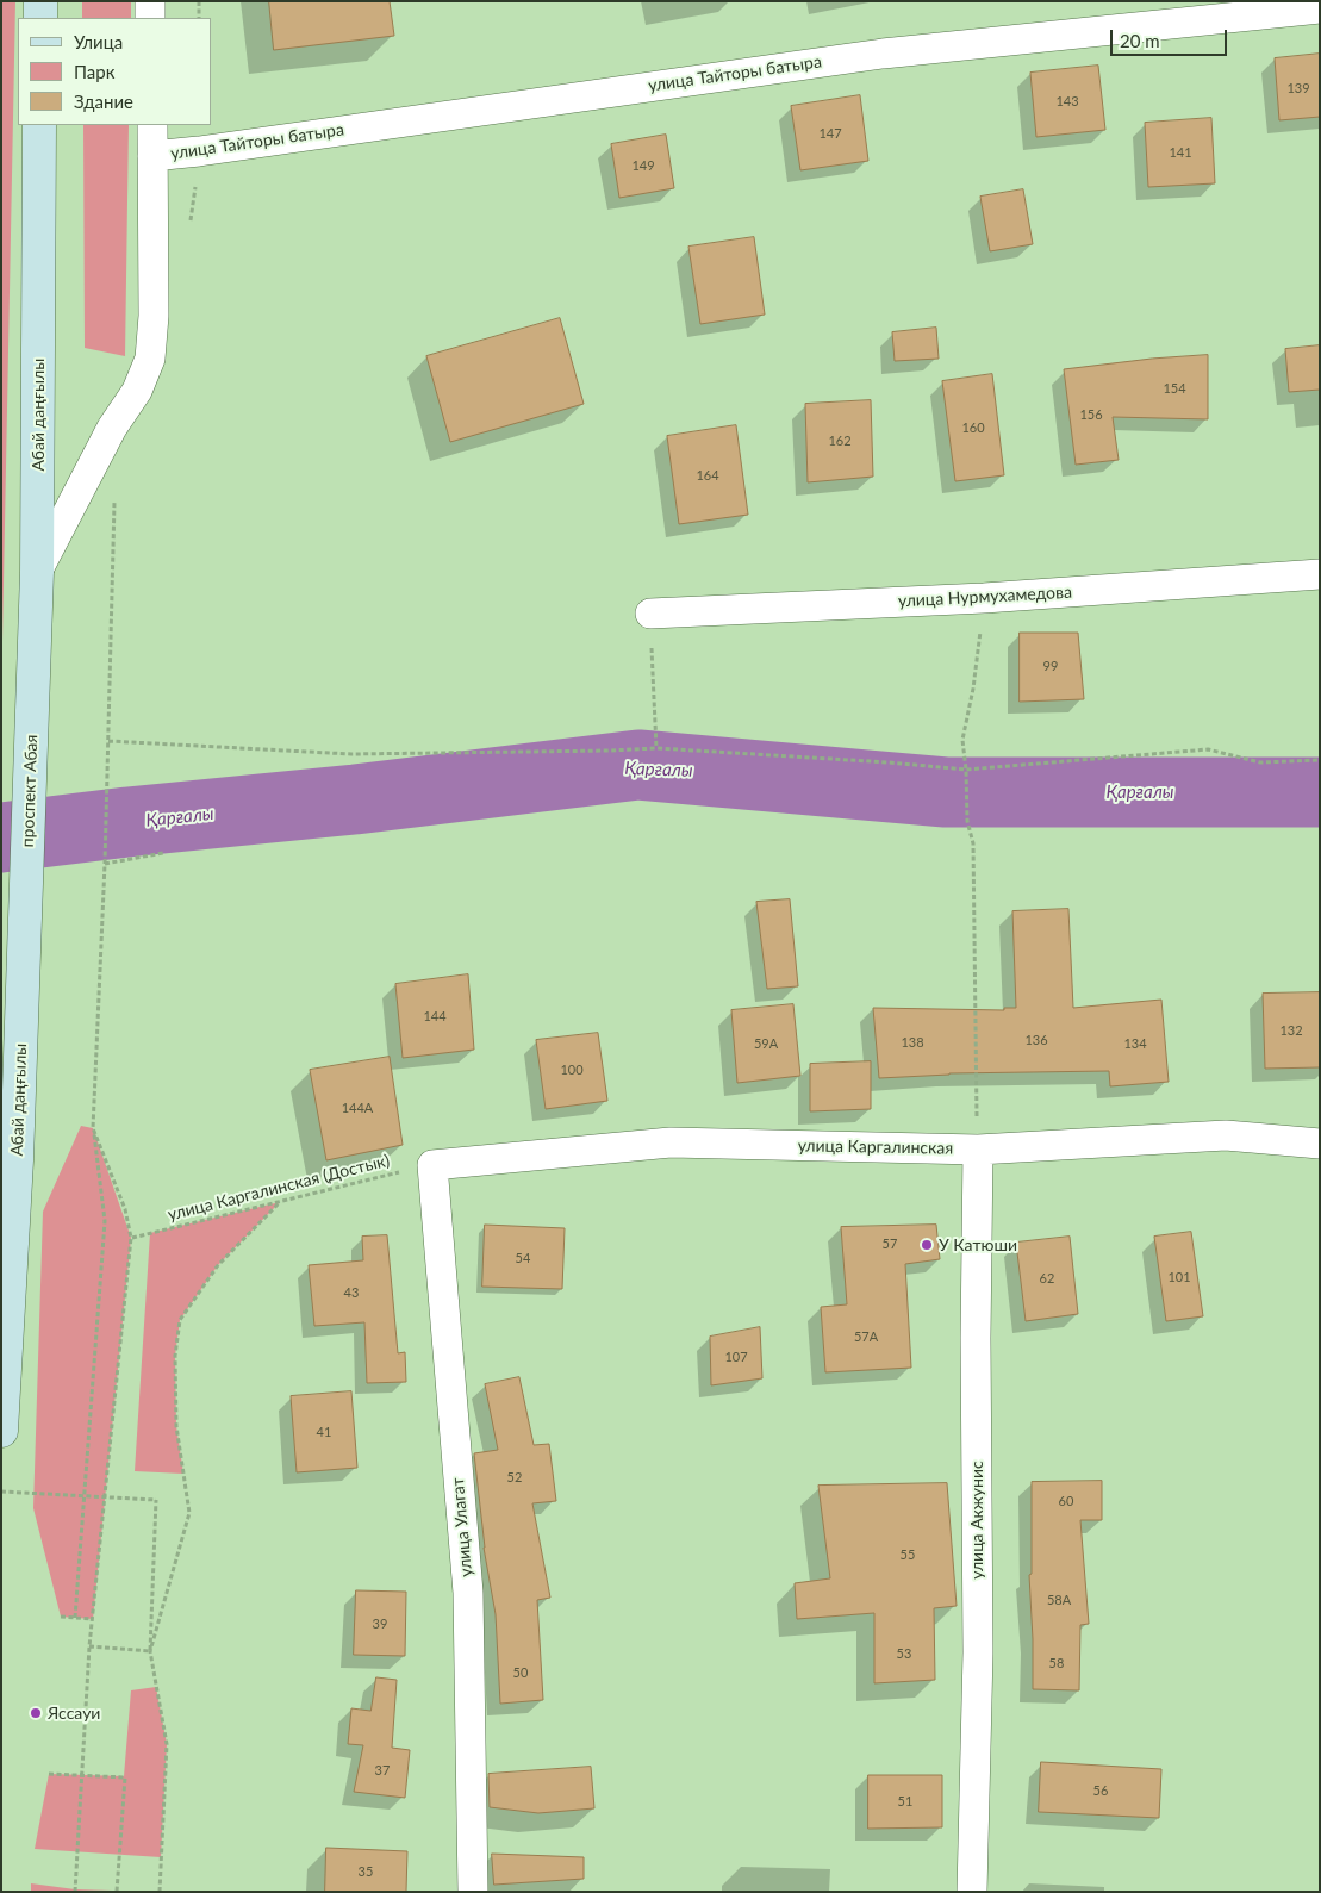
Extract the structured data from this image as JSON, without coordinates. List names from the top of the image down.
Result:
{
  "streets": {
    "main road": ["Абай даңғылы", "проспект Абая"],
    "street": [
      "улица Тайторы батыра",
      "улица Нурмухамедова",
      "улица Каргалинская",
      "улица Акжунис",
      "улица Улагат"
    ],
    "path": ["улица Каргалинская (Достык)"]
  },
  "crossings": [
    ["Абай даңғылы", "проспект Абая"],
    ["улица Каргалинская", "улица Каргалинская (Достык)"],
    ["улица Каргалинская", "улица Акжунис"],
    ["улица Каргалинская", "улица Улагат"],
    ["улица Каргалинская (Достык)", "улица Улагат"]
  ],
  "water": ["Қарғалы"],
  "places": ["У Катюши", "Яссауи"],
  "house_numbers": [
    "139",
    "143",
    "147",
    "141",
    "149",
    "154",
    "156",
    "160",
    "162",
    "164",
    "99",
    "144",
    "132",
    "136",
    "138",
    "59А",
    "134",
    "100",
    "144А",
    "57",
    "54",
    "101",
    "62",
    "43",
    "57А",
    "107",
    "41",
    "52",
    "60",
    "55",
    "58А",
    "39",
    "53",
    "58",
    "50",
    "37",
    "56",
    "51",
    "35"
  ],
  "legend": ["Улица", "Парк", "Здание"],
  "scale_bar": "20 m"
}
